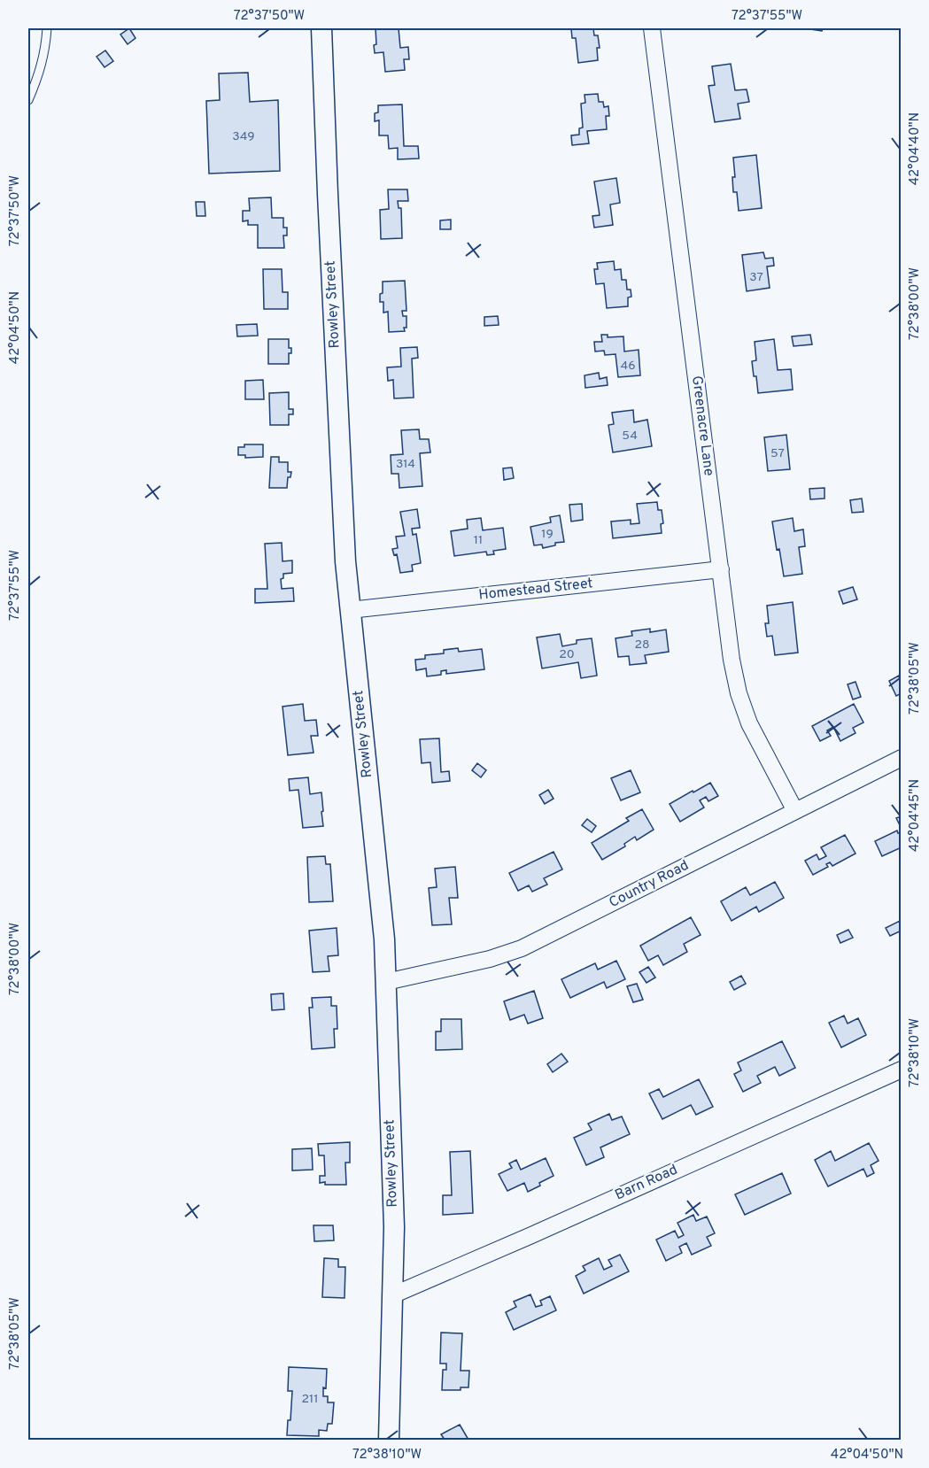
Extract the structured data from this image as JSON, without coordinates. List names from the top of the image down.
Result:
{
  "streets": {
    "street": [
      "Rowley Street",
      "Greenacre Lane",
      "Homestead Street",
      "Country Road",
      "Barn Road"
    ]
  },
  "crossings": [
    ["Rowley Street", "Homestead Street"],
    ["Rowley Street", "Country Road"],
    ["Rowley Street", "Barn Road"],
    ["Greenacre Lane", "Homestead Street"],
    ["Greenacre Lane", "Country Road"]
  ],
  "house_numbers": [
    "349",
    "37",
    "46",
    "54",
    "57",
    "314",
    "19",
    "11",
    "28",
    "20",
    "211"
  ],
  "coordinates": [
    "72°37'50\"W",
    "72°37'55\"W",
    "42°04'40\"N",
    "72°38'00\"W",
    "42°04'50\"N",
    "72°38'05\"W",
    "42°04'45\"N",
    "72°38'10\"W"
  ]
}
